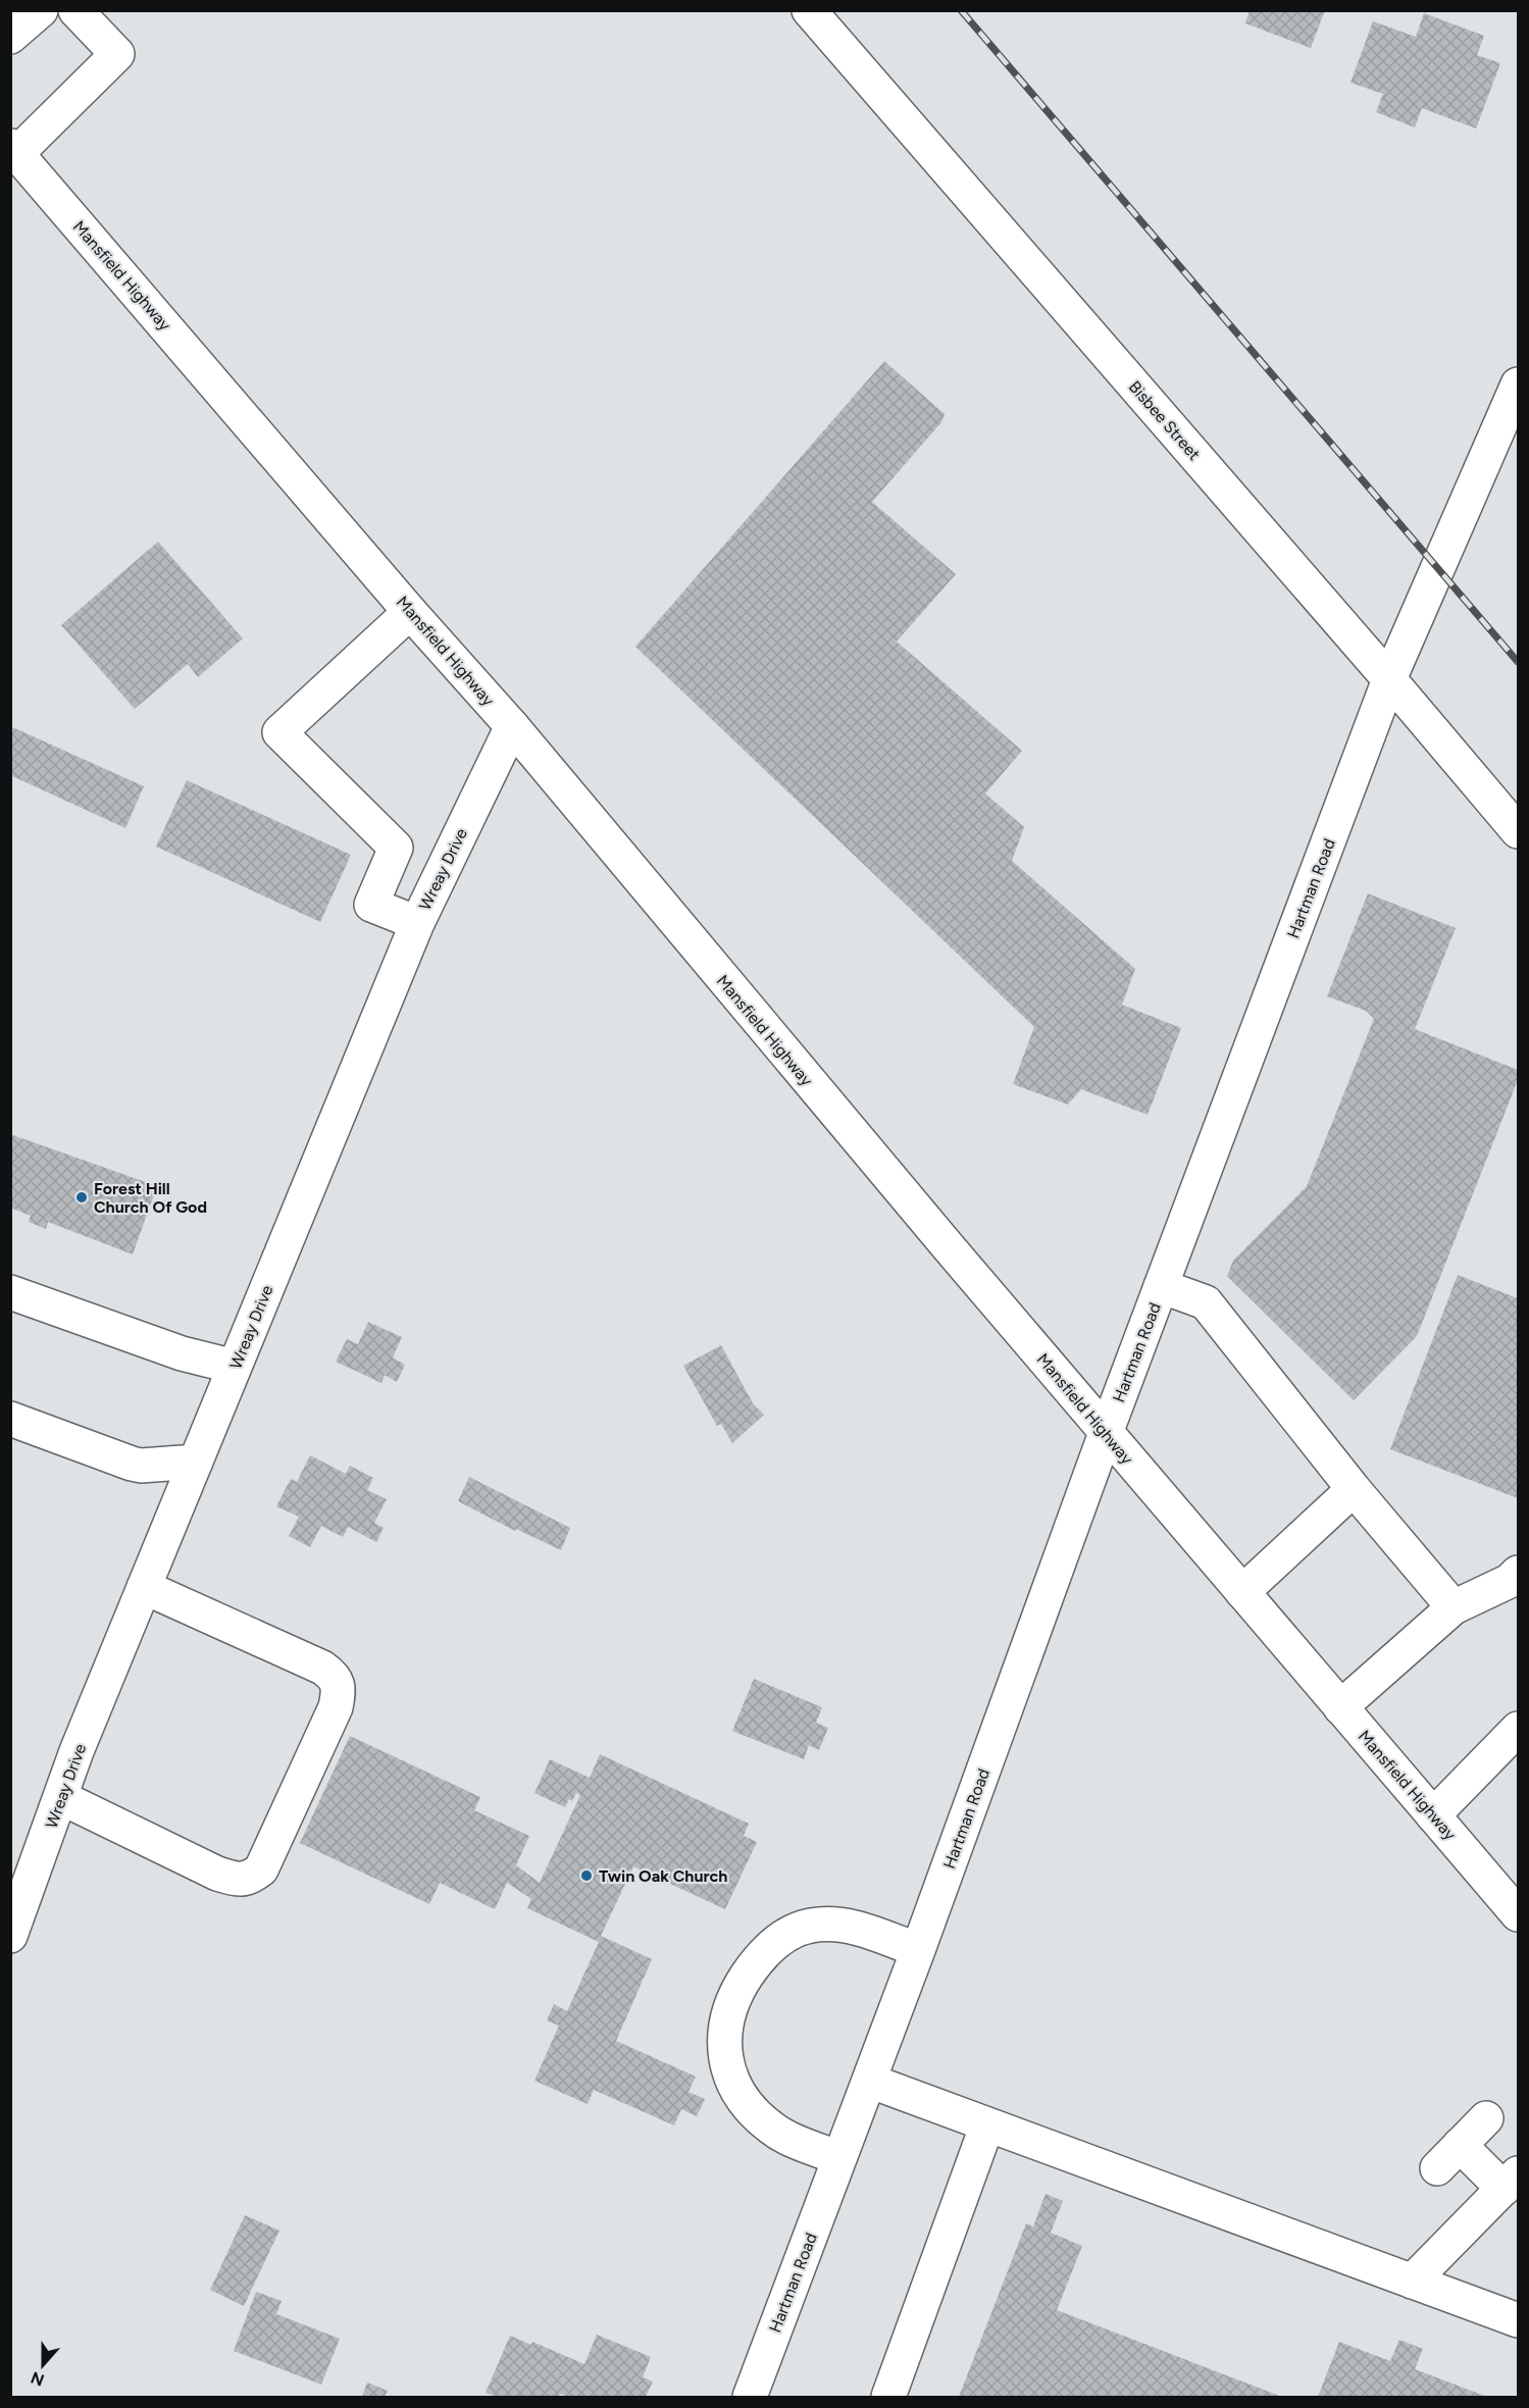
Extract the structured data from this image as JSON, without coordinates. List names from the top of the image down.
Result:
{
  "streets": {
    "street": [
      "Mansfield Highway",
      "Bisbee Street",
      "Wreay Drive",
      "Hartman Road"
    ]
  },
  "crossings": [
    ["Mansfield Highway", "Wreay Drive"],
    ["Mansfield Highway", "Hartman Road"],
    ["Bisbee Street", "Hartman Road"]
  ],
  "places": ["Forest Hill Church Of God", "Twin Oak Church"],
  "north": "bottom"
}
